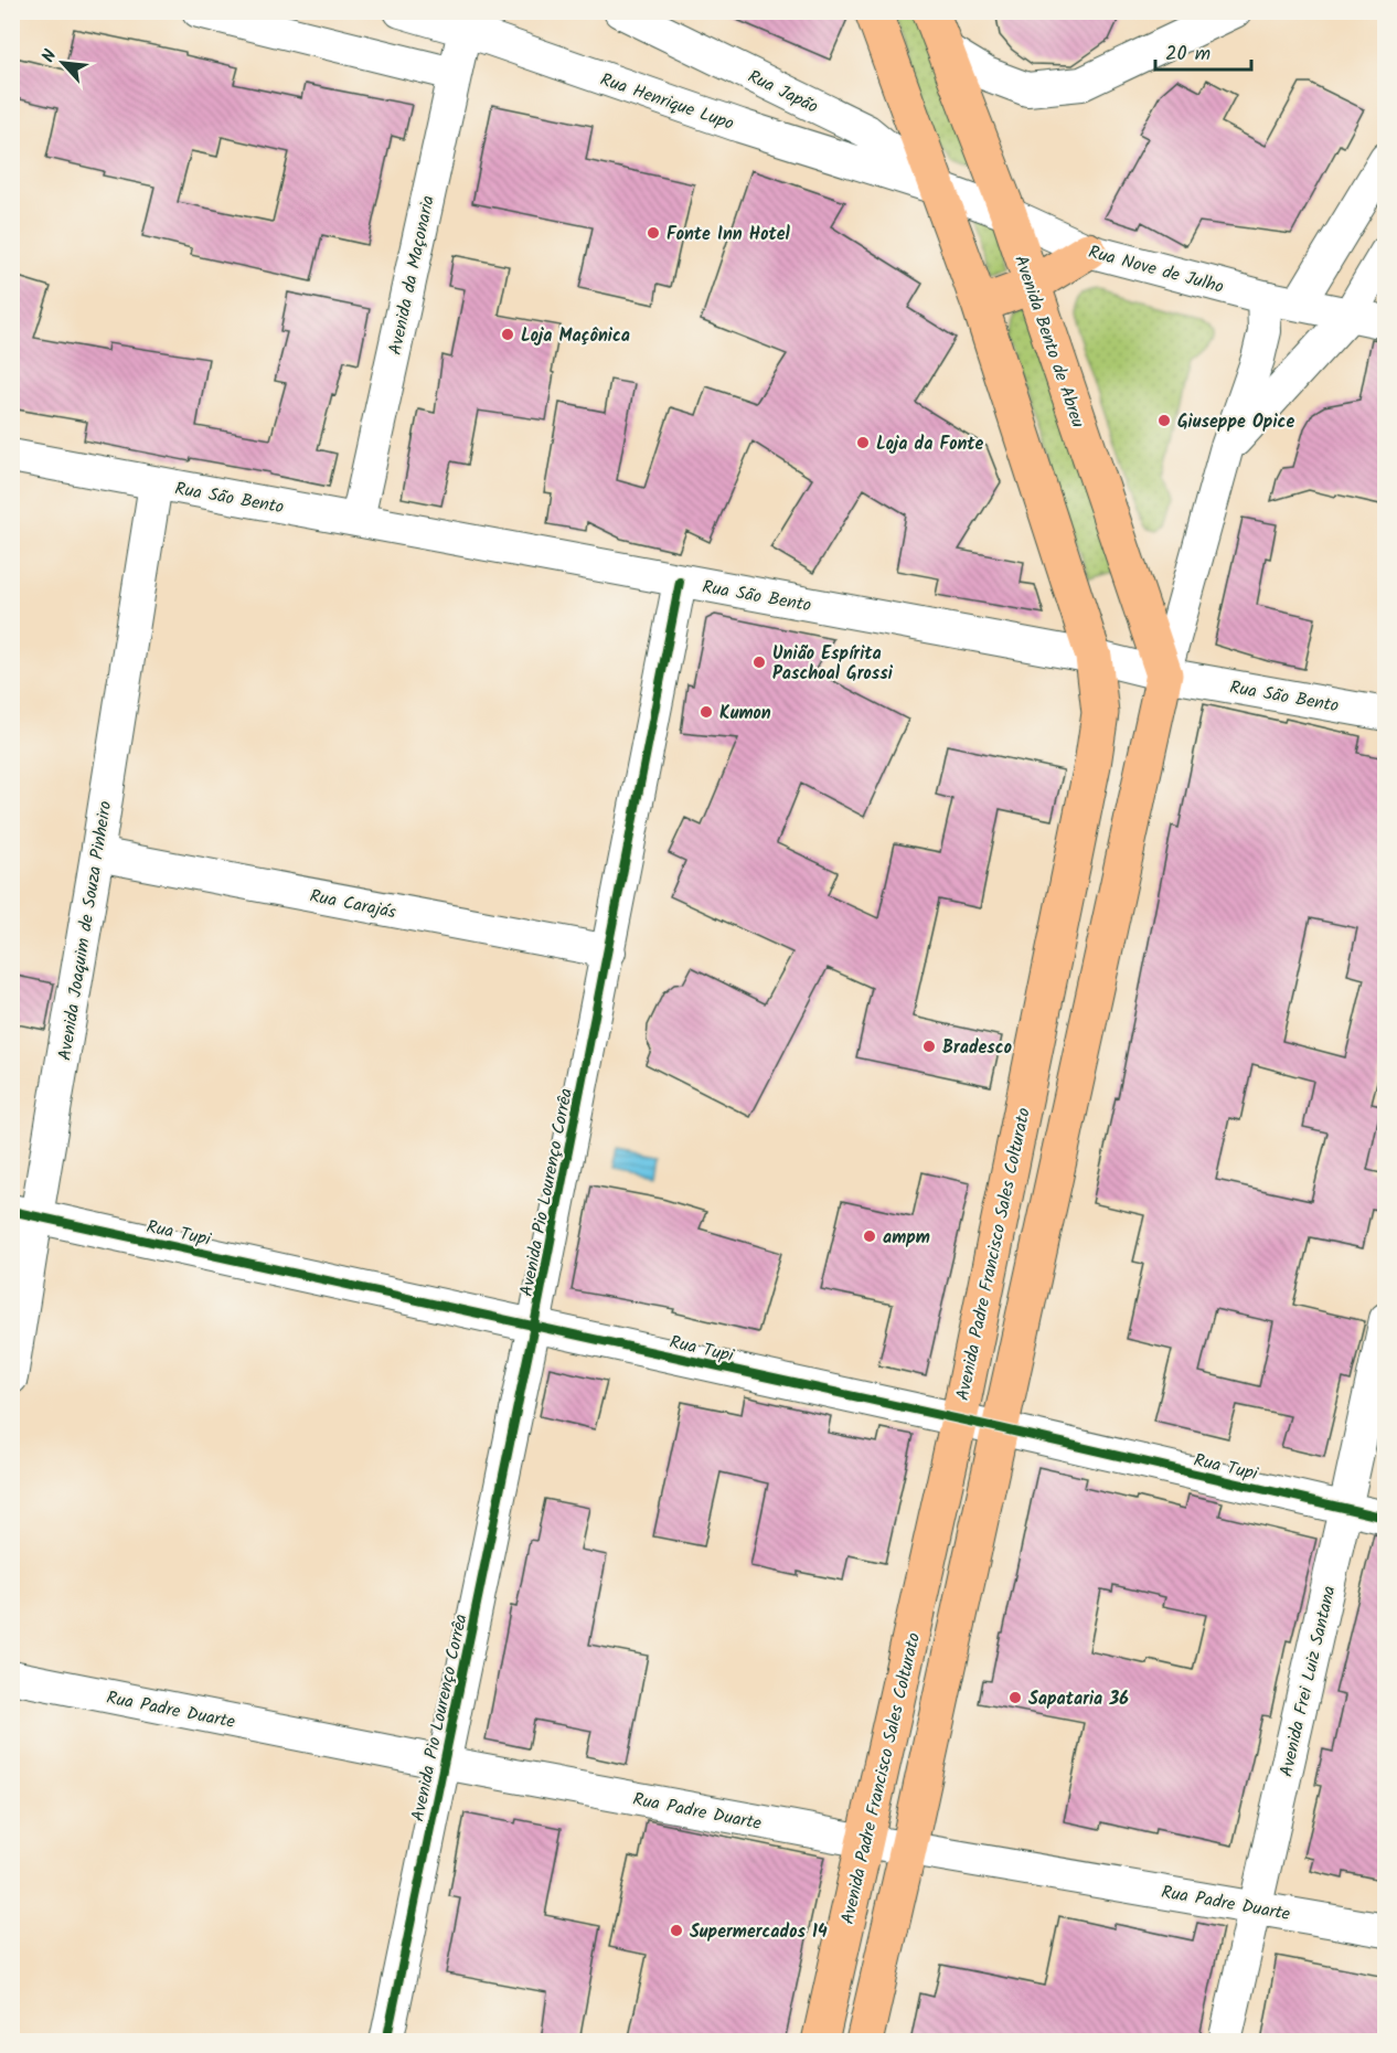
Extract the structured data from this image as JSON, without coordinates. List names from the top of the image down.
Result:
{
  "streets": {
    "main road": ["Avenida Bento de Abreu", "Avenida Padre Francisco Sales Colturato"],
    "street": [
      "Rua Japão",
      "Rua Henrique Lupo",
      "Rua Nove de Julho",
      "Avenida da Maçonaria",
      "Rua São Bento",
      "Rua Carajás",
      "Avenida Joaquim de Souza Pinheiro",
      "Avenida Pio Lourenço Corrêa",
      "Rua Tupi",
      "Avenida Frei Luiz Santana",
      "Rua Padre Duarte"
    ]
  },
  "crossings": [
    ["Rua Japão", "Rua Henrique Lupo"],
    ["Rua Japão", "Rua Nove de Julho"],
    ["Rua Henrique Lupo", "Rua Nove de Julho"],
    ["Rua Henrique Lupo", "Avenida da Maçonaria"],
    ["Rua Nove de Julho", "Avenida Bento de Abreu"],
    ["Avenida da Maçonaria", "Rua São Bento"],
    ["Avenida Bento de Abreu", "Rua São Bento"],
    ["Rua São Bento", "Avenida Joaquim de Souza Pinheiro"],
    ["Rua São Bento", "Avenida Pio Lourenço Corrêa"],
    ["Rua São Bento", "Avenida Padre Francisco Sales Colturato"],
    ["Rua Carajás", "Avenida Joaquim de Souza Pinheiro"],
    ["Rua Carajás", "Avenida Pio Lourenço Corrêa"],
    ["Avenida Joaquim de Souza Pinheiro", "Rua Tupi"],
    ["Avenida Pio Lourenço Corrêa", "Rua Tupi"],
    ["Avenida Pio Lourenço Corrêa", "Rua Padre Duarte"],
    ["Rua Tupi", "Avenida Padre Francisco Sales Colturato"],
    ["Rua Tupi", "Avenida Frei Luiz Santana"],
    ["Avenida Padre Francisco Sales Colturato", "Rua Padre Duarte"],
    ["Avenida Frei Luiz Santana", "Rua Padre Duarte"]
  ],
  "places": [
    "Fonte Inn Hotel",
    "Loja Maçônica",
    "Giuseppe Opice",
    "Loja da Fonte",
    "União Espírita Paschoal Grossi",
    "Kumon",
    "Bradesco",
    "ampm",
    "Sapataria 36",
    "Supermercados 14"
  ],
  "scale_bar": "20 m",
  "north": "top left"
}
